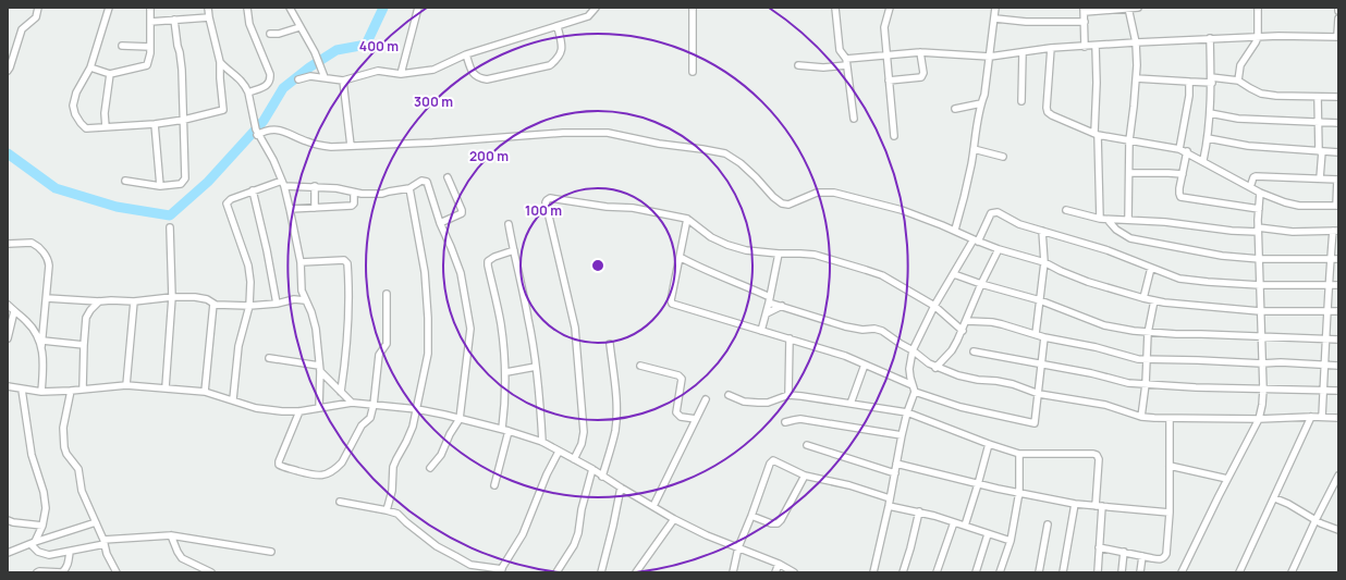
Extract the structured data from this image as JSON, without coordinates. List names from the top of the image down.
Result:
{
  "rings": [
    "400 m",
    "300 m",
    "200 m",
    "100 m"
  ]
}
